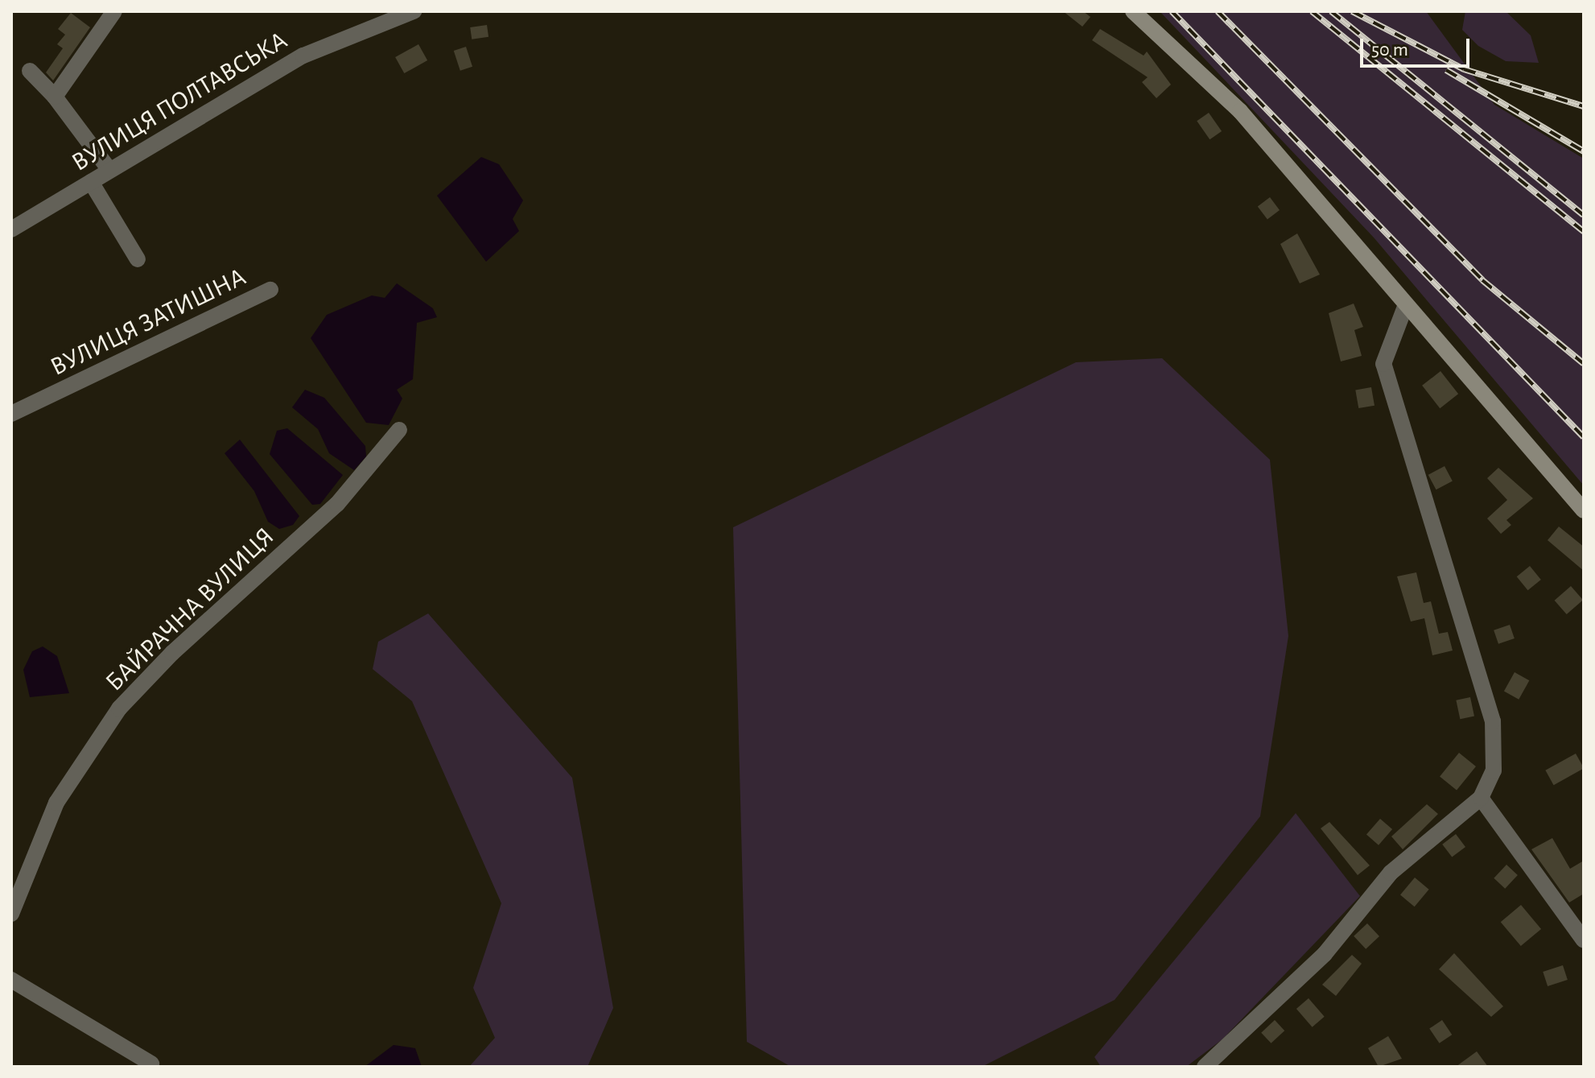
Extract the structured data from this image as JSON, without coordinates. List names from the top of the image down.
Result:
{
  "streets": {
    "street": ["ВУЛИЦЯ ПОЛТАВСЬКА", "ВУЛИЦЯ ЗАТИШНА", "БАЙРАЧНА ВУЛИЦЯ"]
  },
  "scale_bar": "50 m"
}
